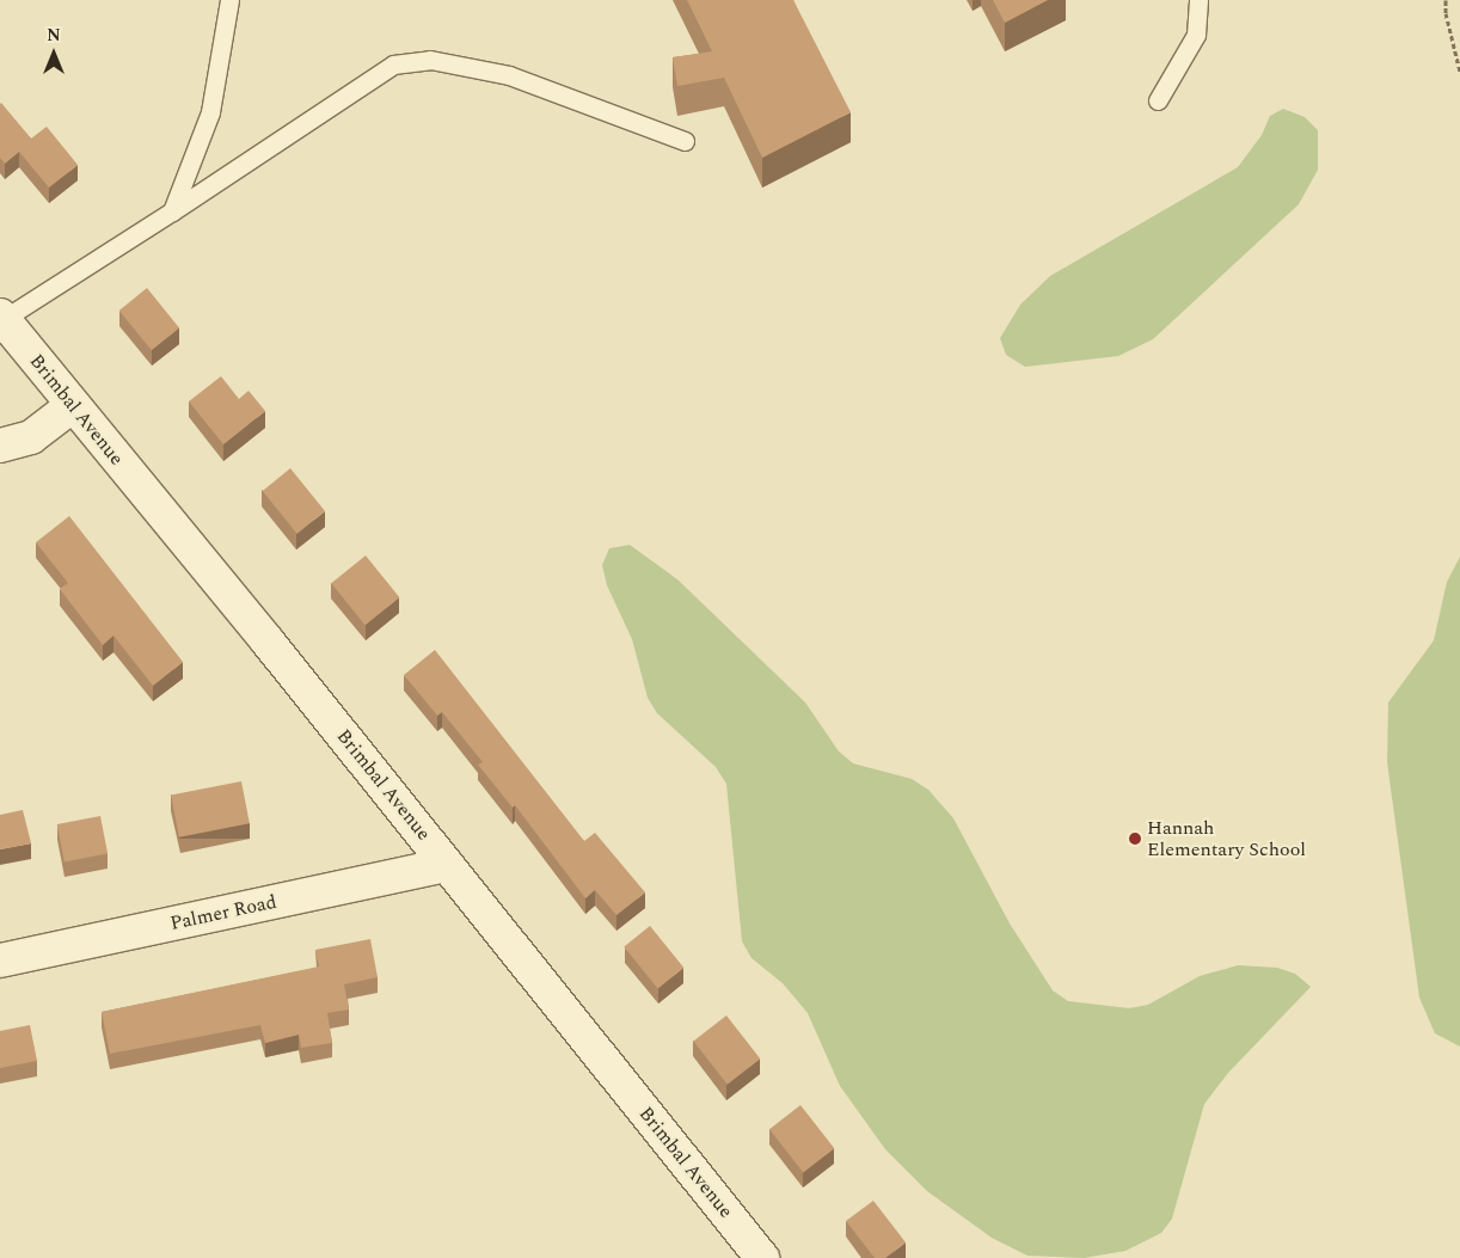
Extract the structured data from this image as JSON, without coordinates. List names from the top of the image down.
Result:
{
  "streets": {
    "main road": ["Brimbal Avenue", "Palmer Road"]
  },
  "crossings": [
    ["Brimbal Avenue", "Palmer Road"]
  ],
  "places": ["Hannah Elementary School"],
  "north": "top"
}
